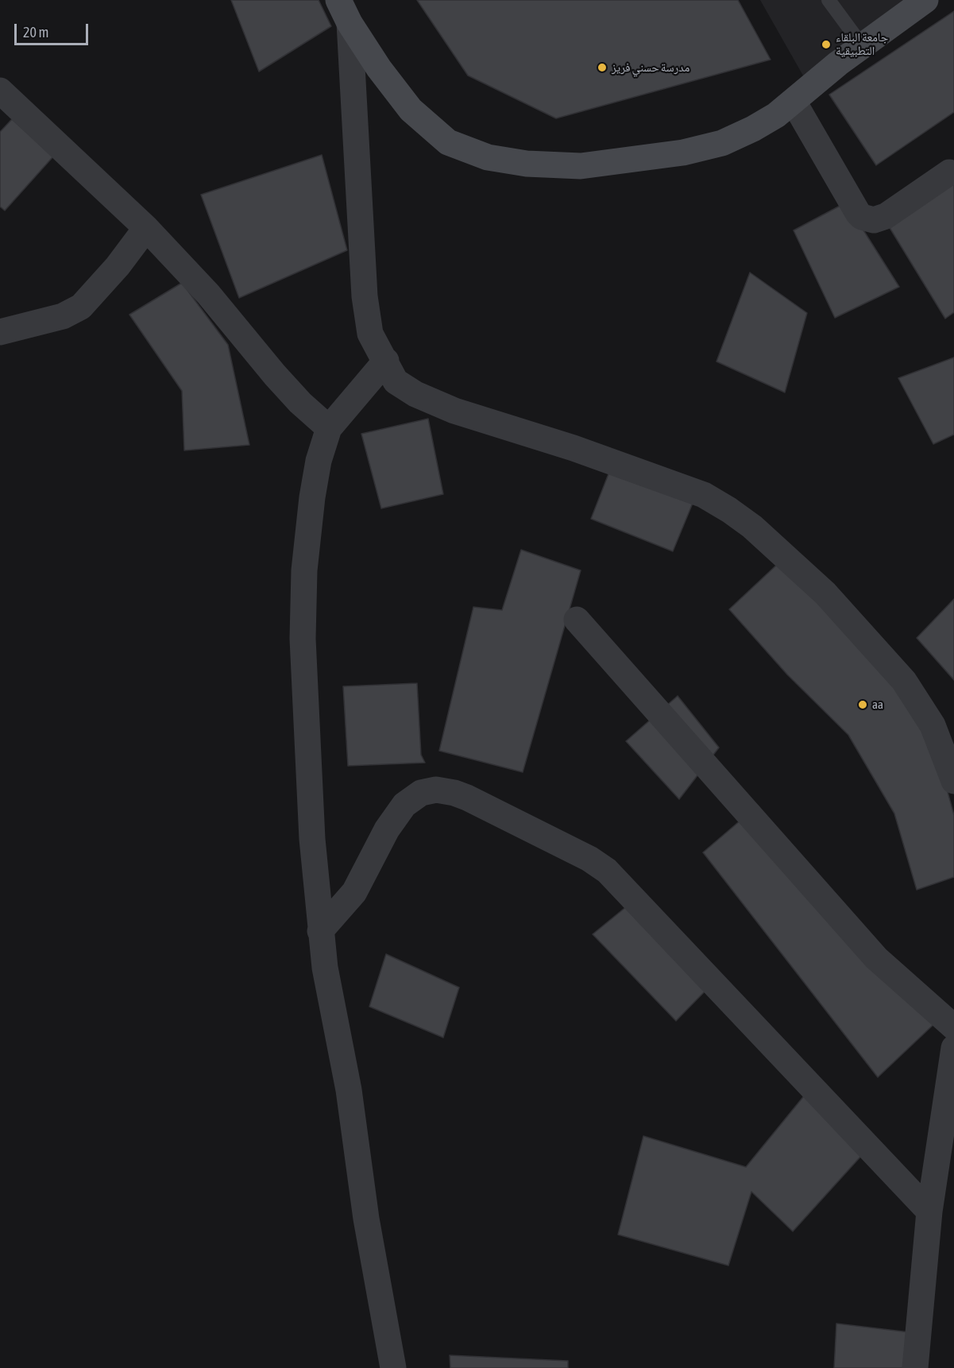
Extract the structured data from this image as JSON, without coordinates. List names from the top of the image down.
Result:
{
  "places": ["جامعة البلقاء التطبيقية", "مدرسة حسني فريز", "aa"],
  "scale_bar": "20 m"
}
